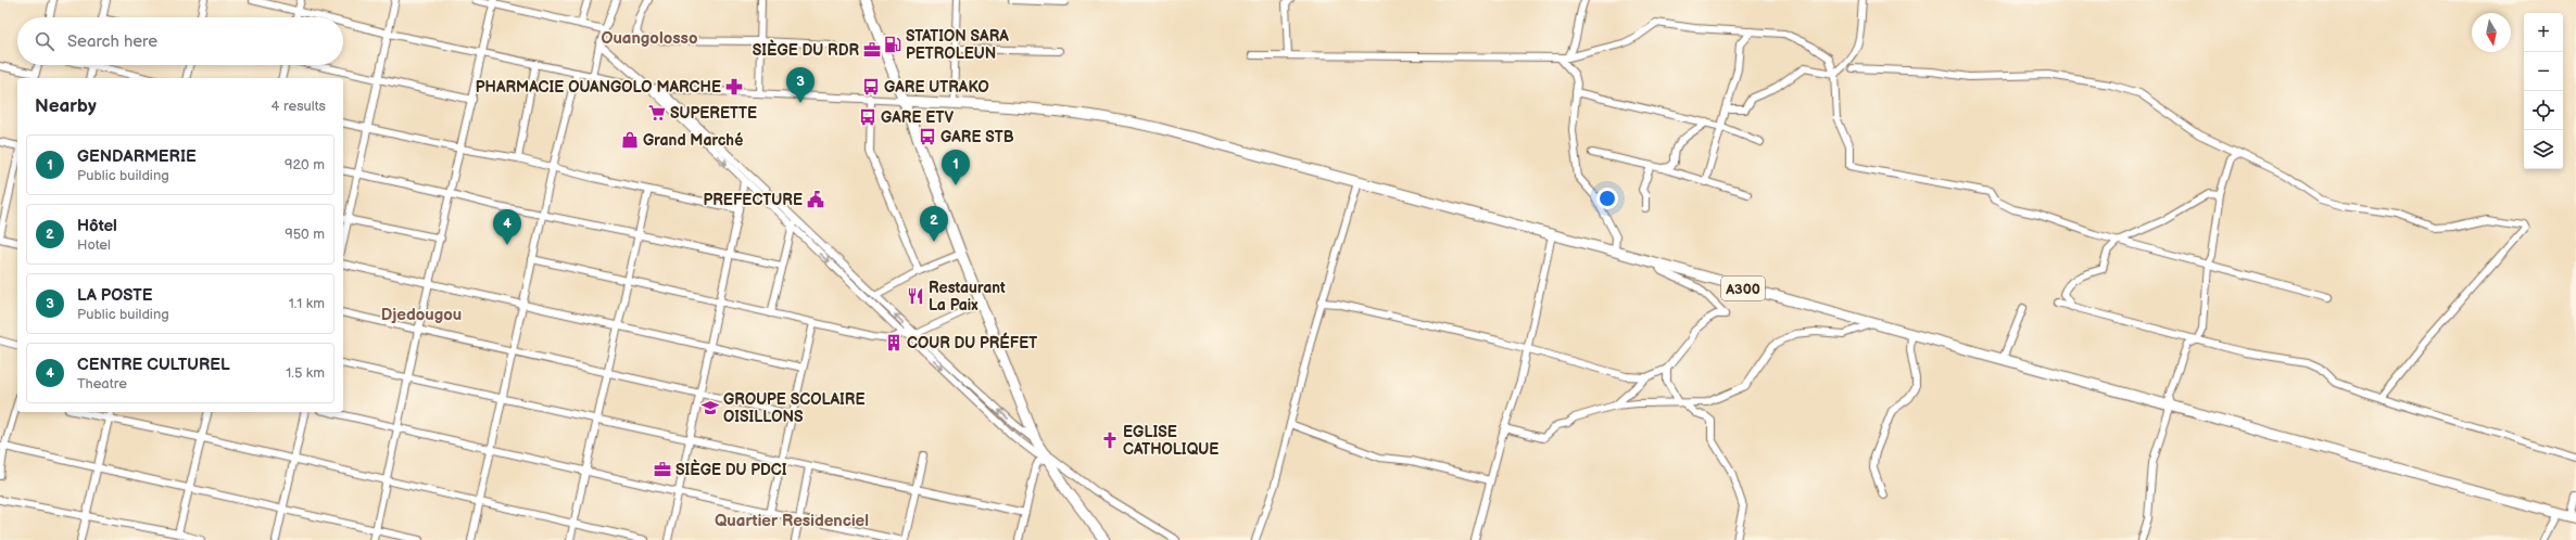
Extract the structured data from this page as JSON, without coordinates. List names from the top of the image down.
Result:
{
  "streets": {
    "highway": ["A300"]
  },
  "districts": ["Ouangolosso", "Djedougou", "Quartier Residenciel"],
  "places": {
    "fuel station": ["STATION SARA PETROLEUN"],
    "office": ["SIÈGE DU RDR", "SIÈGE DU PDCI"],
    "pharmacy": ["PHARMACIE OUANGOLO MARCHE"],
    "bus stop": ["GARE UTRAKO", "GARE ETV", "GARE STB"],
    "supermarket": ["SUPERETTE"],
    "shop": ["Grand Marché"],
    "public building": ["PREFECTURE"],
    "restaurant": ["Restaurant La Paix"],
    "building": ["COUR DU PRÉFET"],
    "school or university": ["GROUPE SCOLAIRE OISILLONS"],
    "church": ["EGLISE CATHOLIQUE"]
  },
  "north": "bottom",
  "page": {
    "map_buttons": ["+", "−"],
    "search": "Search here",
    "pins": [
      "3",
      "1",
      "2",
      "4"
    ],
    "heading": ["Nearby", "4 results"],
    "list": [
      {
        "mark": "1",
        "name": "GENDARMERIE",
        "note": "Public building",
        "value": "920 m"
      },
      {
        "mark": "2",
        "name": "Hôtel",
        "note": "Hotel",
        "value": "950 m"
      },
      {
        "mark": "3",
        "name": "LA POSTE",
        "note": "Public building",
        "value": "1.1 km"
      },
      {
        "mark": "4",
        "name": "CENTRE CULTUREL",
        "note": "Theatre",
        "value": "1.5 km"
      }
    ]
  }
}
